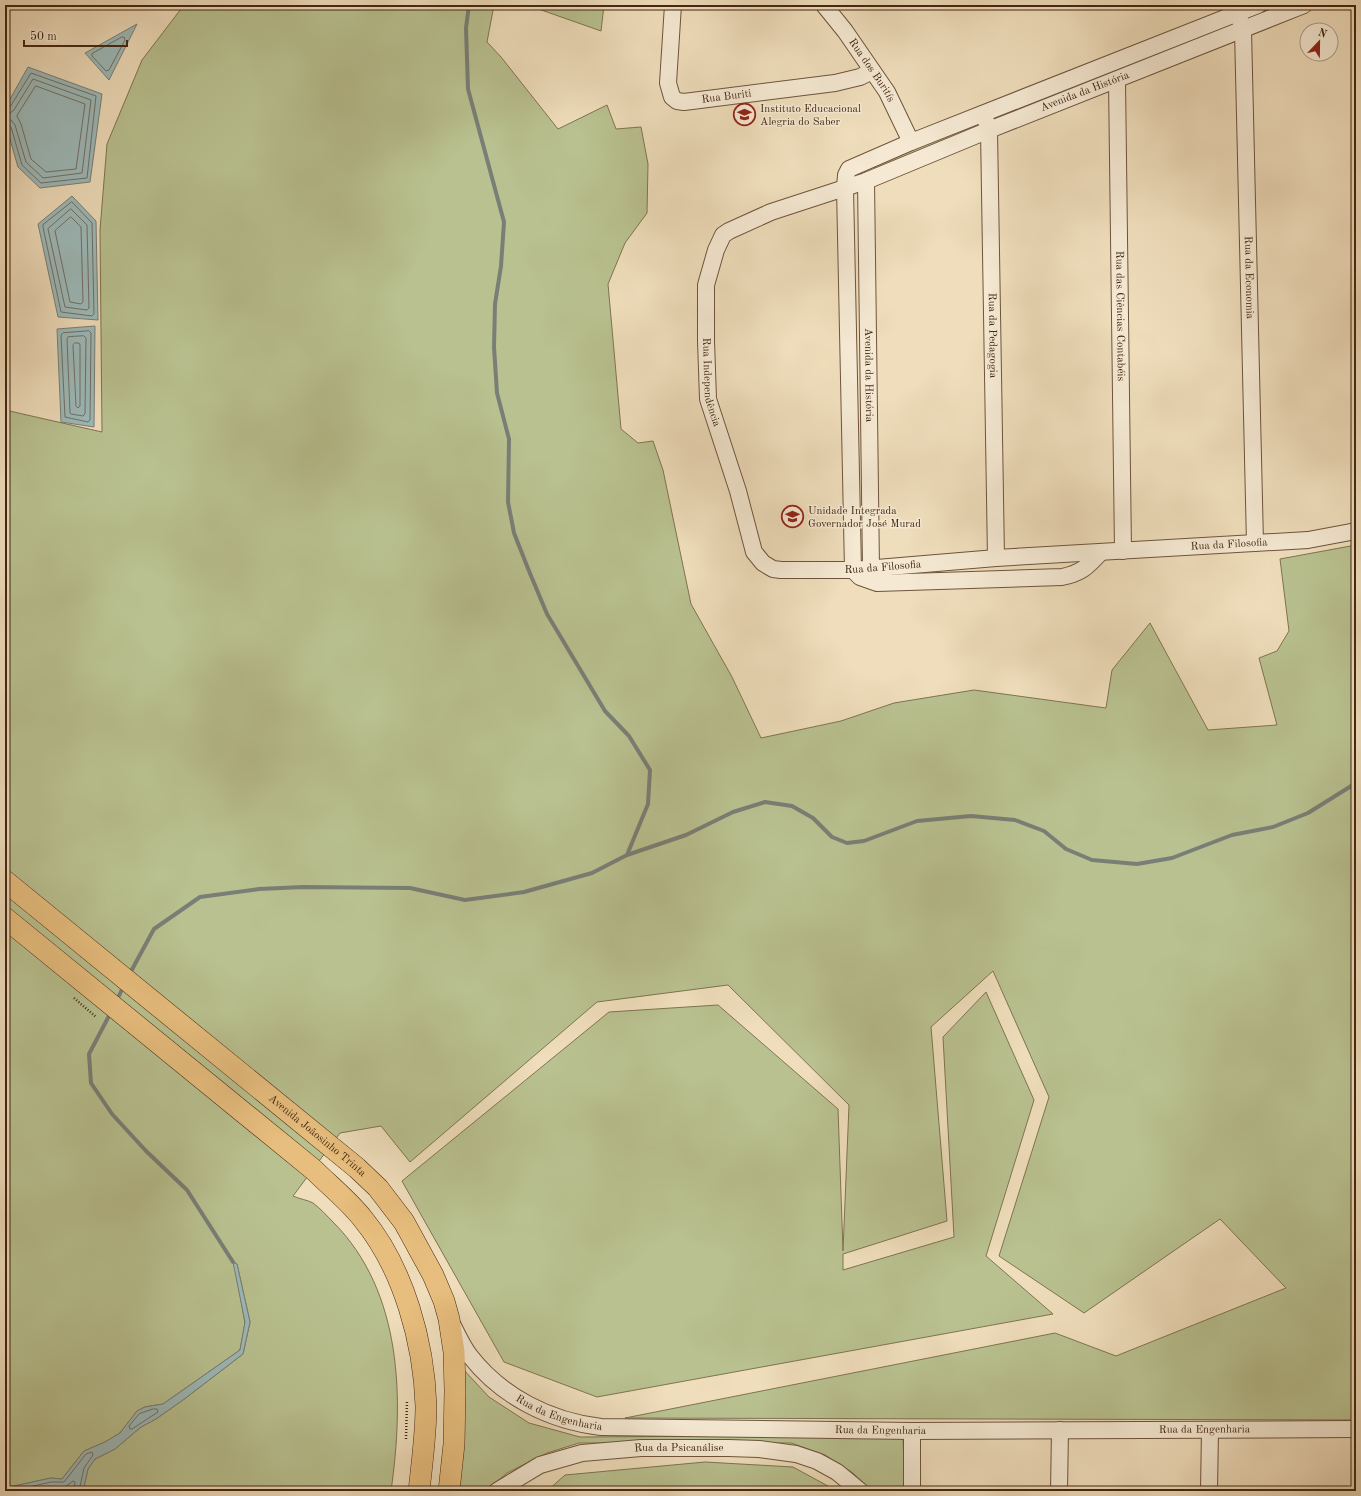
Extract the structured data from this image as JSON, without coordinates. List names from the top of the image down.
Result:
{
  "streets": {
    "main road": ["Avenida Joãosinho Trinta"],
    "street": [
      "Rua dos Buritís",
      "Avenida da História",
      "Rua Buriti",
      "Rua da Economia",
      "Rua das Ciências Contabéis",
      "Rua da Pedagogia",
      "Rua Independência",
      "Rua da Filosofia",
      "Rua da Engenharia",
      "Rua da Psicanálise"
    ]
  },
  "crossings": [
    ["Rua dos Buritís", "Avenida da História"],
    ["Rua dos Buritís", "Rua Buriti"],
    ["Avenida da História", "Rua da Economia"],
    ["Avenida da História", "Rua das Ciências Contabéis"],
    ["Avenida da História", "Rua da Pedagogia"],
    ["Avenida da História", "Rua Independência"],
    ["Avenida da História", "Rua da Filosofia"],
    ["Rua da Economia", "Rua da Filosofia"],
    ["Rua das Ciências Contabéis", "Rua da Filosofia"],
    ["Rua da Pedagogia", "Rua da Filosofia"],
    ["Rua Independência", "Rua da Filosofia"],
    ["Avenida Joãosinho Trinta", "Rua da Engenharia"]
  ],
  "places": {
    "school or university": ["Instituto Educacional Alegria do Saber", "Unidade Integrada Governador José Murad"]
  },
  "scale_bar": "50 m",
  "north": "top"
}
